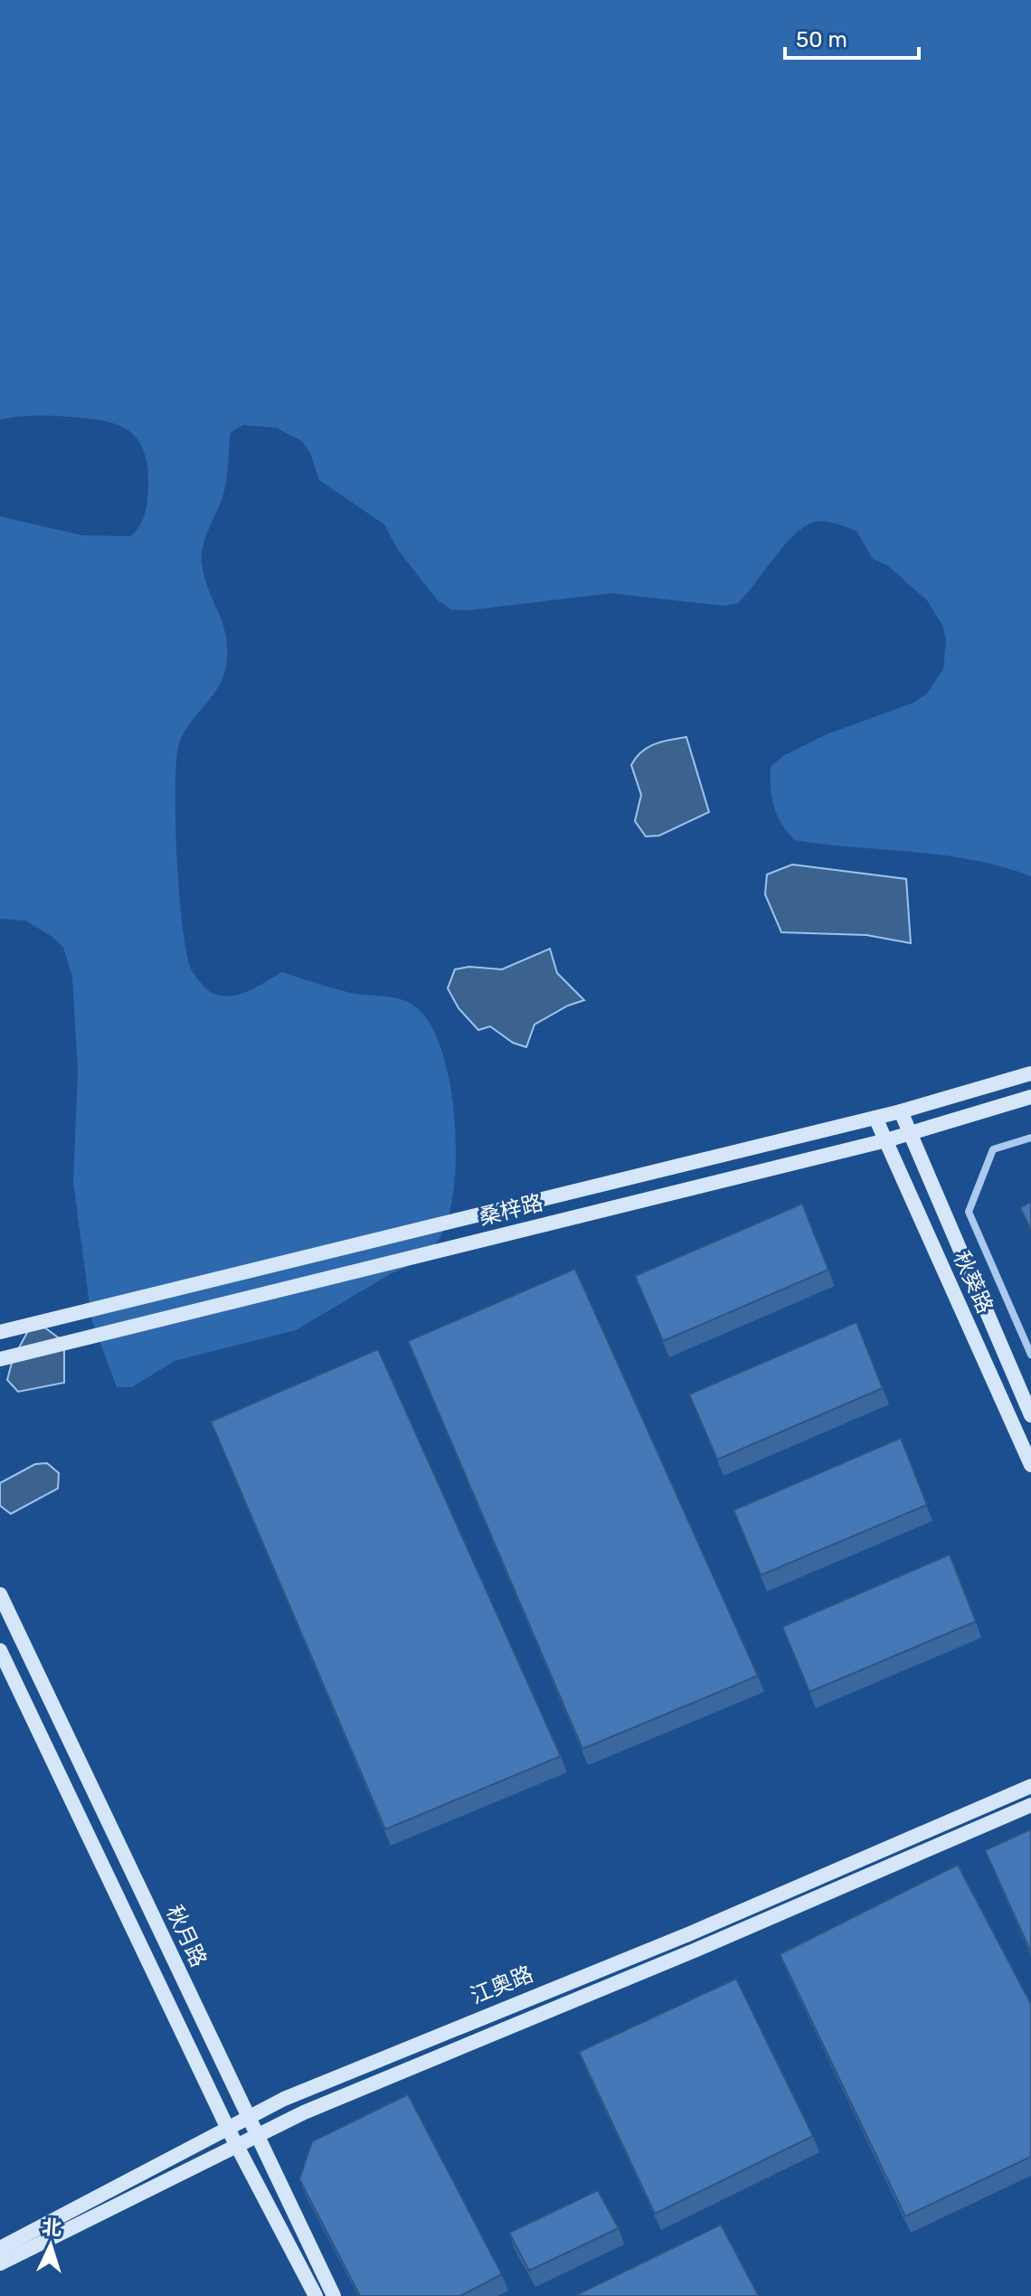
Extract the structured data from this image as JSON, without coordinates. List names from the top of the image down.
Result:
{
  "streets": {
    "street": [
      "桑梓路",
      "秋葵路",
      "秋月路",
      "江奥路"
    ]
  },
  "crossings": [
    ["桑梓路", "秋葵路"],
    ["秋月路", "江奥路"]
  ],
  "scale_bar": "50 m",
  "north": "top"
}
